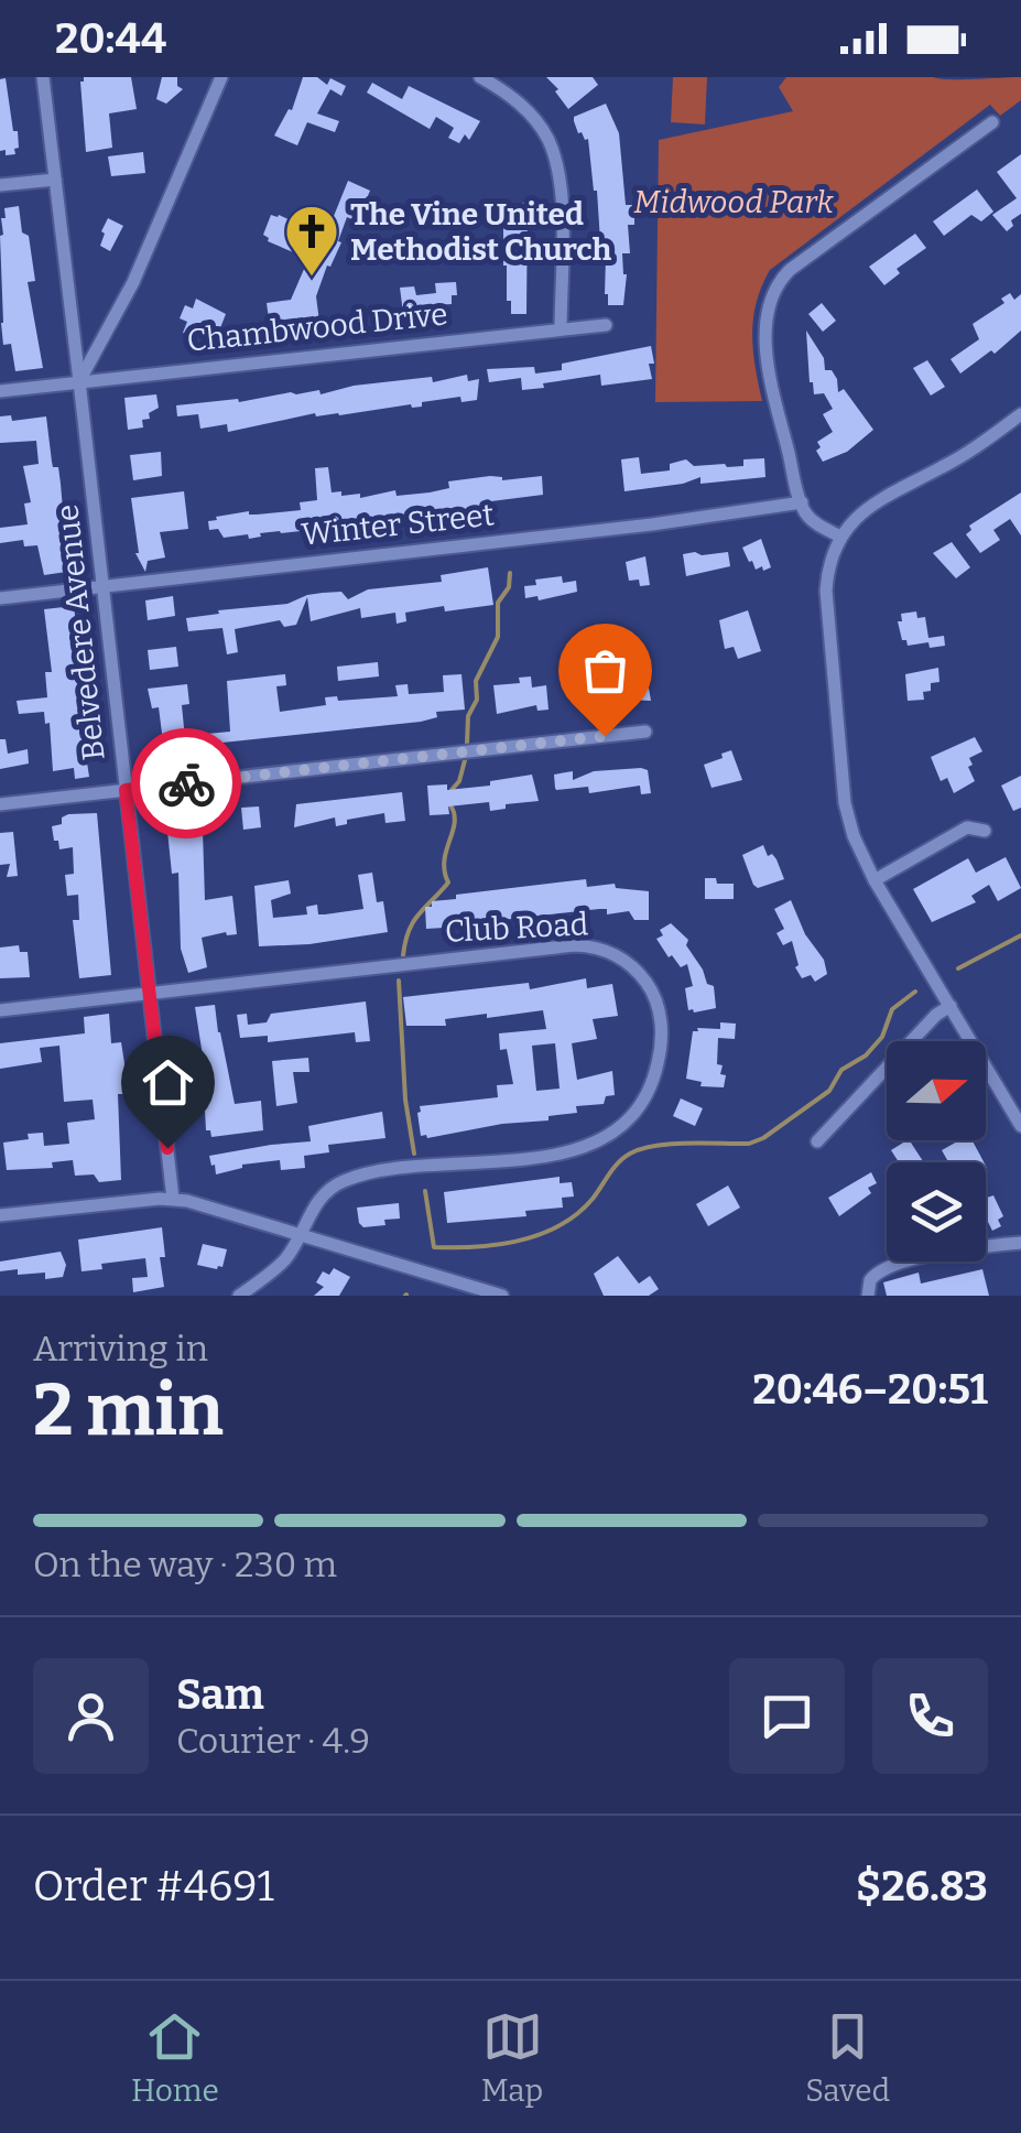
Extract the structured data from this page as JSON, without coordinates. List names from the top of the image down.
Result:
{
  "streets": {
    "street": [
      "Chambwood Drive",
      "Winter Street",
      "Belvedere Avenue",
      "Club Road"
    ]
  },
  "crossings": [
    ["Chambwood Drive", "Belvedere Avenue"],
    ["Winter Street", "Belvedere Avenue"],
    ["Belvedere Avenue", "Club Road"]
  ],
  "parks": ["Midwood Park"],
  "places": {
    "church": ["The Vine United Methodist Church"]
  },
  "north": "right",
  "page": {
    "status": "20:44",
    "heading": ["2 min", "Arriving in", "20:46–20:51"],
    "panel": [
      "Sam",
      "Courier · 4.9",
      "Order #4691",
      "$26.83"
    ],
    "bar": "On the way · 230 m",
    "tabs": ["Home", "Map", "Saved"]
  }
}
